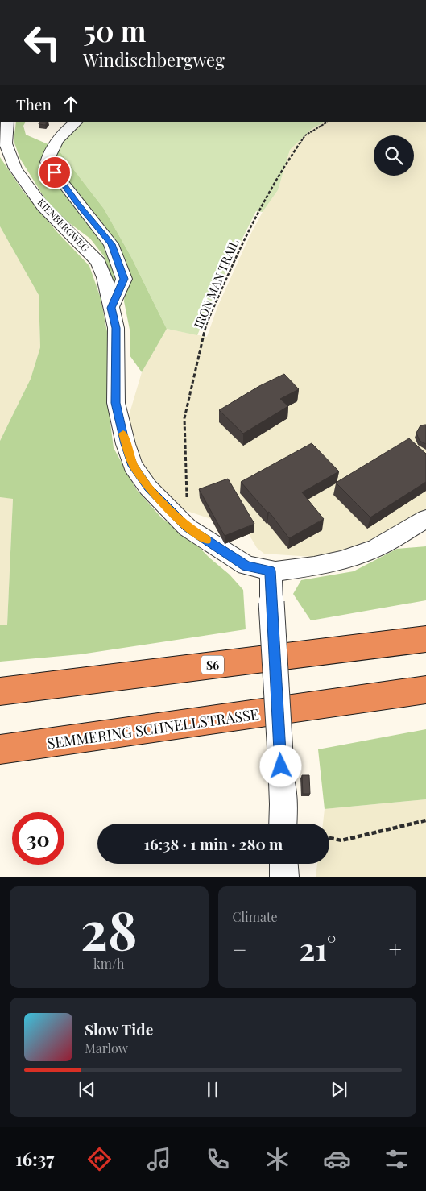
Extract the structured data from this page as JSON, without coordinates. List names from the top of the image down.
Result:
{
  "streets": {
    "highway": ["S6", "SEMMERING SCHNELLSTRASSE"],
    "street": ["KIENBERGWEG"],
    "path": ["IRON MAN TRAIL"]
  },
  "crossings": [
    ["KIENBERGWEG", "IRON MAN TRAIL"]
  ],
  "page": {
    "turn": ["50 m", "Windischbergweg"],
    "then": "Then",
    "limit": "30",
    "trip": "16:38 · 1 min · 280 m",
    "tile": [
      ["28", "km/h"],
      "Climate"
    ],
    "heat": ["−", "21°", "+"],
    "song": ["Slow Tide", "Marlow"],
    "tabs": "16:37"
  }
}
